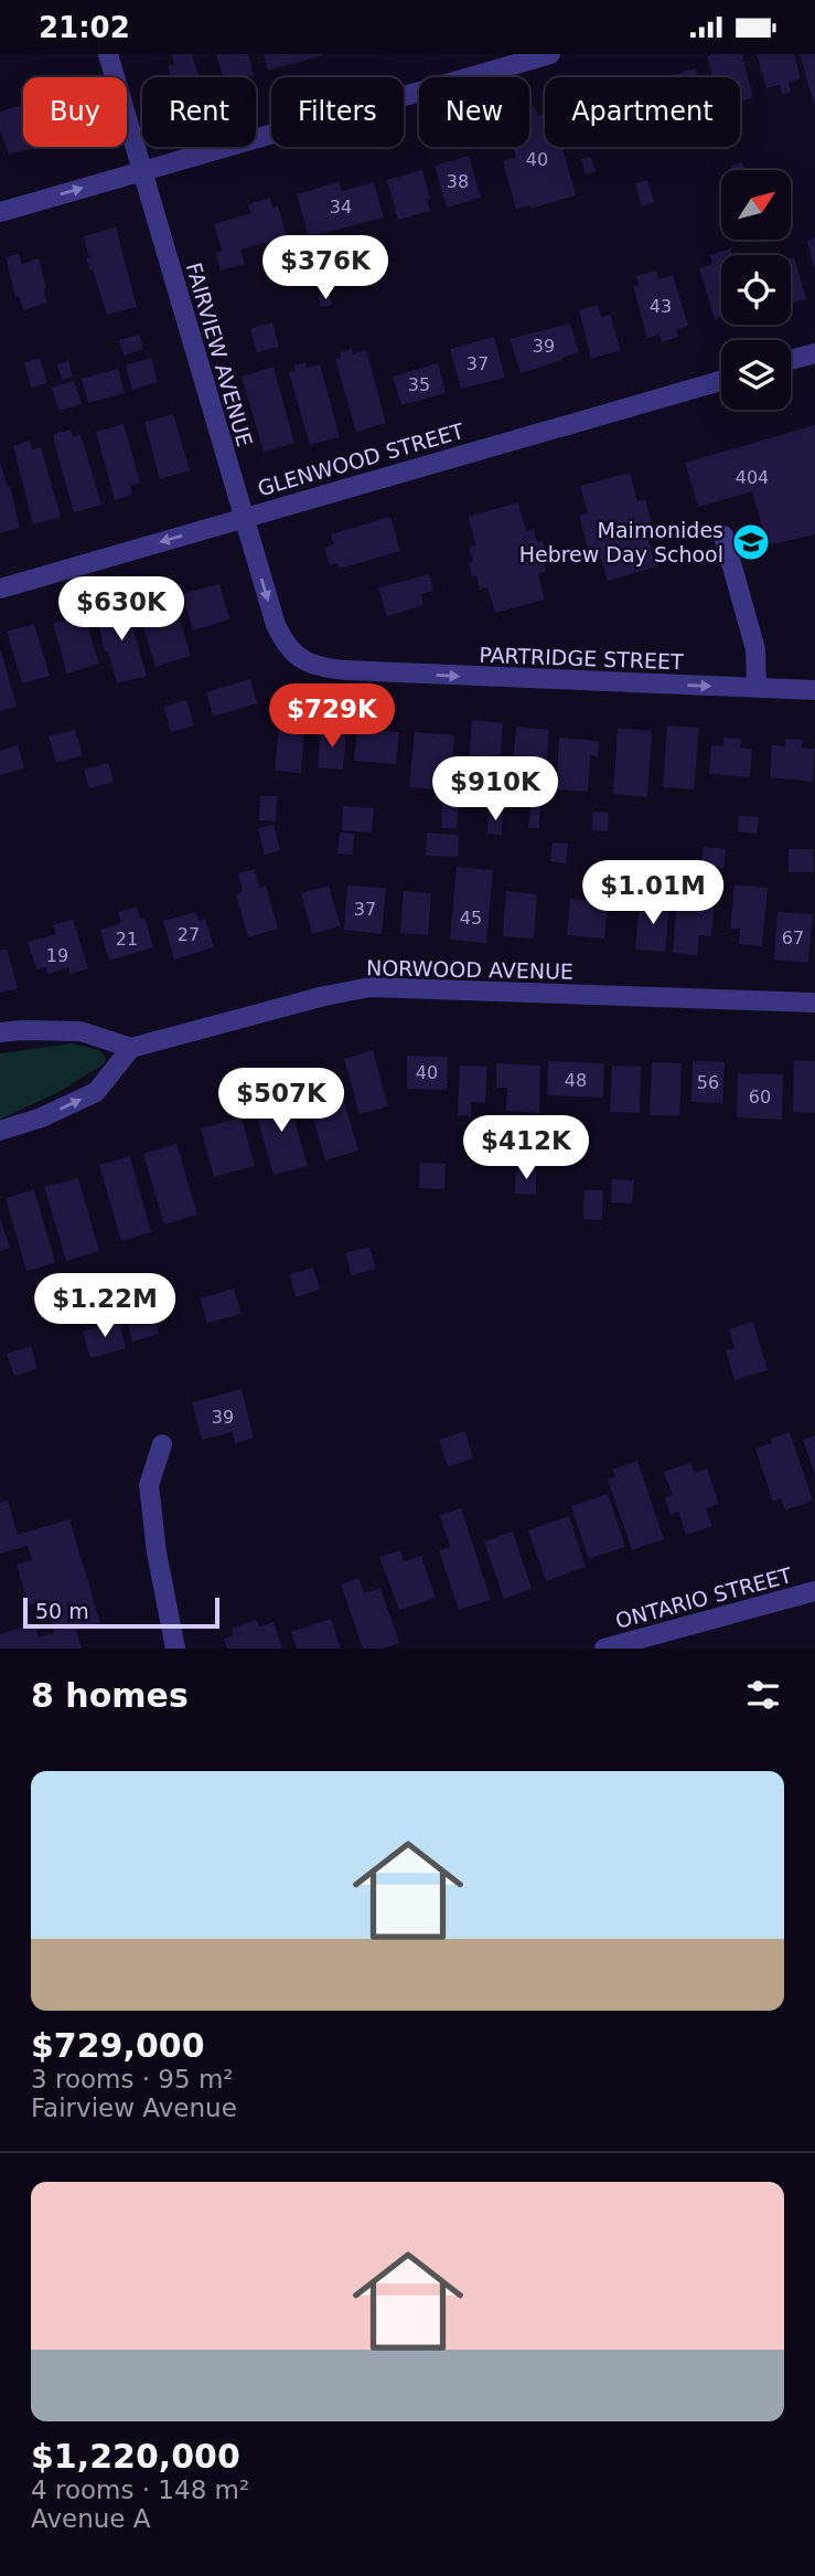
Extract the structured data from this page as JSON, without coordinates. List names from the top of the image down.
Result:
{
  "streets": {
    "street": [
      "FAIRVIEW AVENUE",
      "GLENWOOD STREET",
      "PARTRIDGE STREET",
      "NORWOOD AVENUE",
      "ONTARIO STREET"
    ]
  },
  "crossings": [
    ["FAIRVIEW AVENUE", "GLENWOOD STREET"],
    ["FAIRVIEW AVENUE", "PARTRIDGE STREET"]
  ],
  "one_way": ["PARTRIDGE STREET"],
  "places": {
    "school or university": ["Maimonides Hebrew Day School"]
  },
  "house_numbers": [
    "40",
    "38",
    "34",
    "43",
    "39",
    "37",
    "35",
    "404",
    "37",
    "45",
    "27",
    "67",
    "21",
    "19",
    "40",
    "48",
    "56",
    "60",
    "39"
  ],
  "scale_bar": "50 m",
  "north": "top right",
  "page": {
    "status": "21:02",
    "chip": [
      "Buy",
      "Rent",
      "Filters",
      "New",
      "Apartment"
    ],
    "price": [
      "$376K",
      "$630K",
      "$729K",
      "$910K",
      "$1.01M",
      "$507K",
      "$412K",
      "$1.22M"
    ],
    "scale": "50 m",
    "heading": "8 homes",
    "list": [
      {
        "name": "$729,000",
        "note": "3 rooms · 95 m² · Fairview Avenue"
      },
      {
        "name": "$1,220,000",
        "note": "4 rooms · 148 m² · Avenue A"
      }
    ]
  }
}
